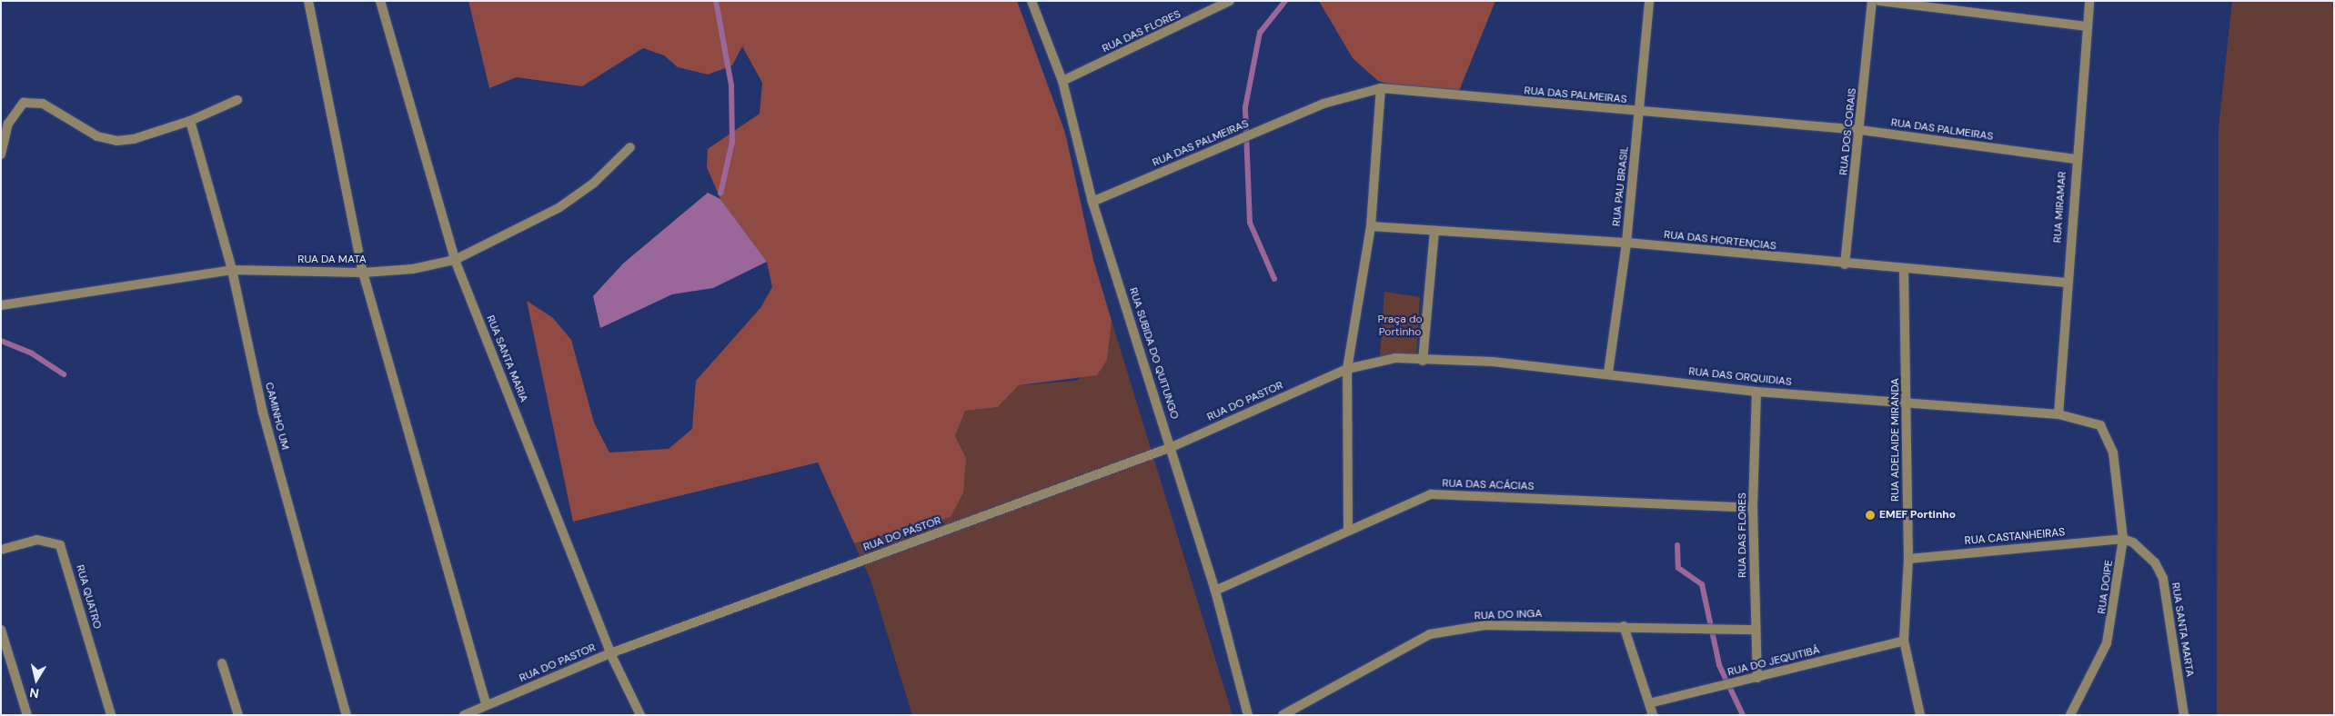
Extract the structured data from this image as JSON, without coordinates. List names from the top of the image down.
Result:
{
  "streets": {
    "street": [
      "RUA DAS FLORES",
      "RUA DAS PALMEIRAS",
      "RUA DOS CORAIS",
      "RUA PAU BRASIL",
      "RUA MIRAMAR",
      "RUA DAS HORTENCIAS",
      "RUA DA MATA",
      "RUA SUBIDA DO QUITUNGO",
      "RUA SANTA MARIA",
      "RUA DAS ORQUIDIAS",
      "RUA DO PASTOR",
      "CAMINHO UM",
      "RUA ADELAIDE MIRANDA",
      "RUA DAS ACÁCIAS",
      "RUA CASTANHEIRAS",
      "RUA DOIPE",
      "RUA QUATRO",
      "RUA DO INGA",
      "RUA SANTA MARTA",
      "RUA DO JEQUITIBÁ"
    ]
  },
  "crossings": [
    ["RUA DAS FLORES", "RUA SUBIDA DO QUITUNGO"],
    ["RUA DAS FLORES", "RUA DAS ORQUIDIAS"],
    ["RUA DAS FLORES", "RUA DAS ACÁCIAS"],
    ["RUA DAS FLORES", "RUA DO INGA"],
    ["RUA DAS FLORES", "RUA DO JEQUITIBÁ"],
    ["RUA DAS PALMEIRAS", "RUA DOS CORAIS"],
    ["RUA DAS PALMEIRAS", "RUA PAU BRASIL"],
    ["RUA DAS PALMEIRAS", "RUA MIRAMAR"],
    ["RUA DAS PALMEIRAS", "RUA SUBIDA DO QUITUNGO"],
    ["RUA DOS CORAIS", "RUA DAS HORTENCIAS"],
    ["RUA PAU BRASIL", "RUA DAS HORTENCIAS"],
    ["RUA PAU BRASIL", "RUA DAS ORQUIDIAS"],
    ["RUA MIRAMAR", "RUA DAS HORTENCIAS"],
    ["RUA MIRAMAR", "RUA DAS ORQUIDIAS"],
    ["RUA DAS HORTENCIAS", "RUA ADELAIDE MIRANDA"],
    ["RUA DA MATA", "RUA SANTA MARIA"],
    ["RUA DA MATA", "CAMINHO UM"],
    ["RUA SUBIDA DO QUITUNGO", "RUA DO PASTOR"],
    ["RUA SUBIDA DO QUITUNGO", "RUA DAS ACÁCIAS"],
    ["RUA SANTA MARIA", "RUA DO PASTOR"],
    ["RUA DAS ORQUIDIAS", "RUA DO PASTOR"],
    ["RUA DAS ORQUIDIAS", "RUA ADELAIDE MIRANDA"],
    ["RUA DAS ORQUIDIAS", "RUA DOIPE"],
    ["RUA ADELAIDE MIRANDA", "RUA CASTANHEIRAS"],
    ["RUA ADELAIDE MIRANDA", "RUA DO JEQUITIBÁ"],
    ["RUA CASTANHEIRAS", "RUA DOIPE"],
    ["RUA CASTANHEIRAS", "RUA SANTA MARTA"],
    ["RUA DOIPE", "RUA SANTA MARTA"]
  ],
  "parks": ["Praça do Portinho"],
  "places": ["EMEF Portinho"],
  "north": "bottom"
}
